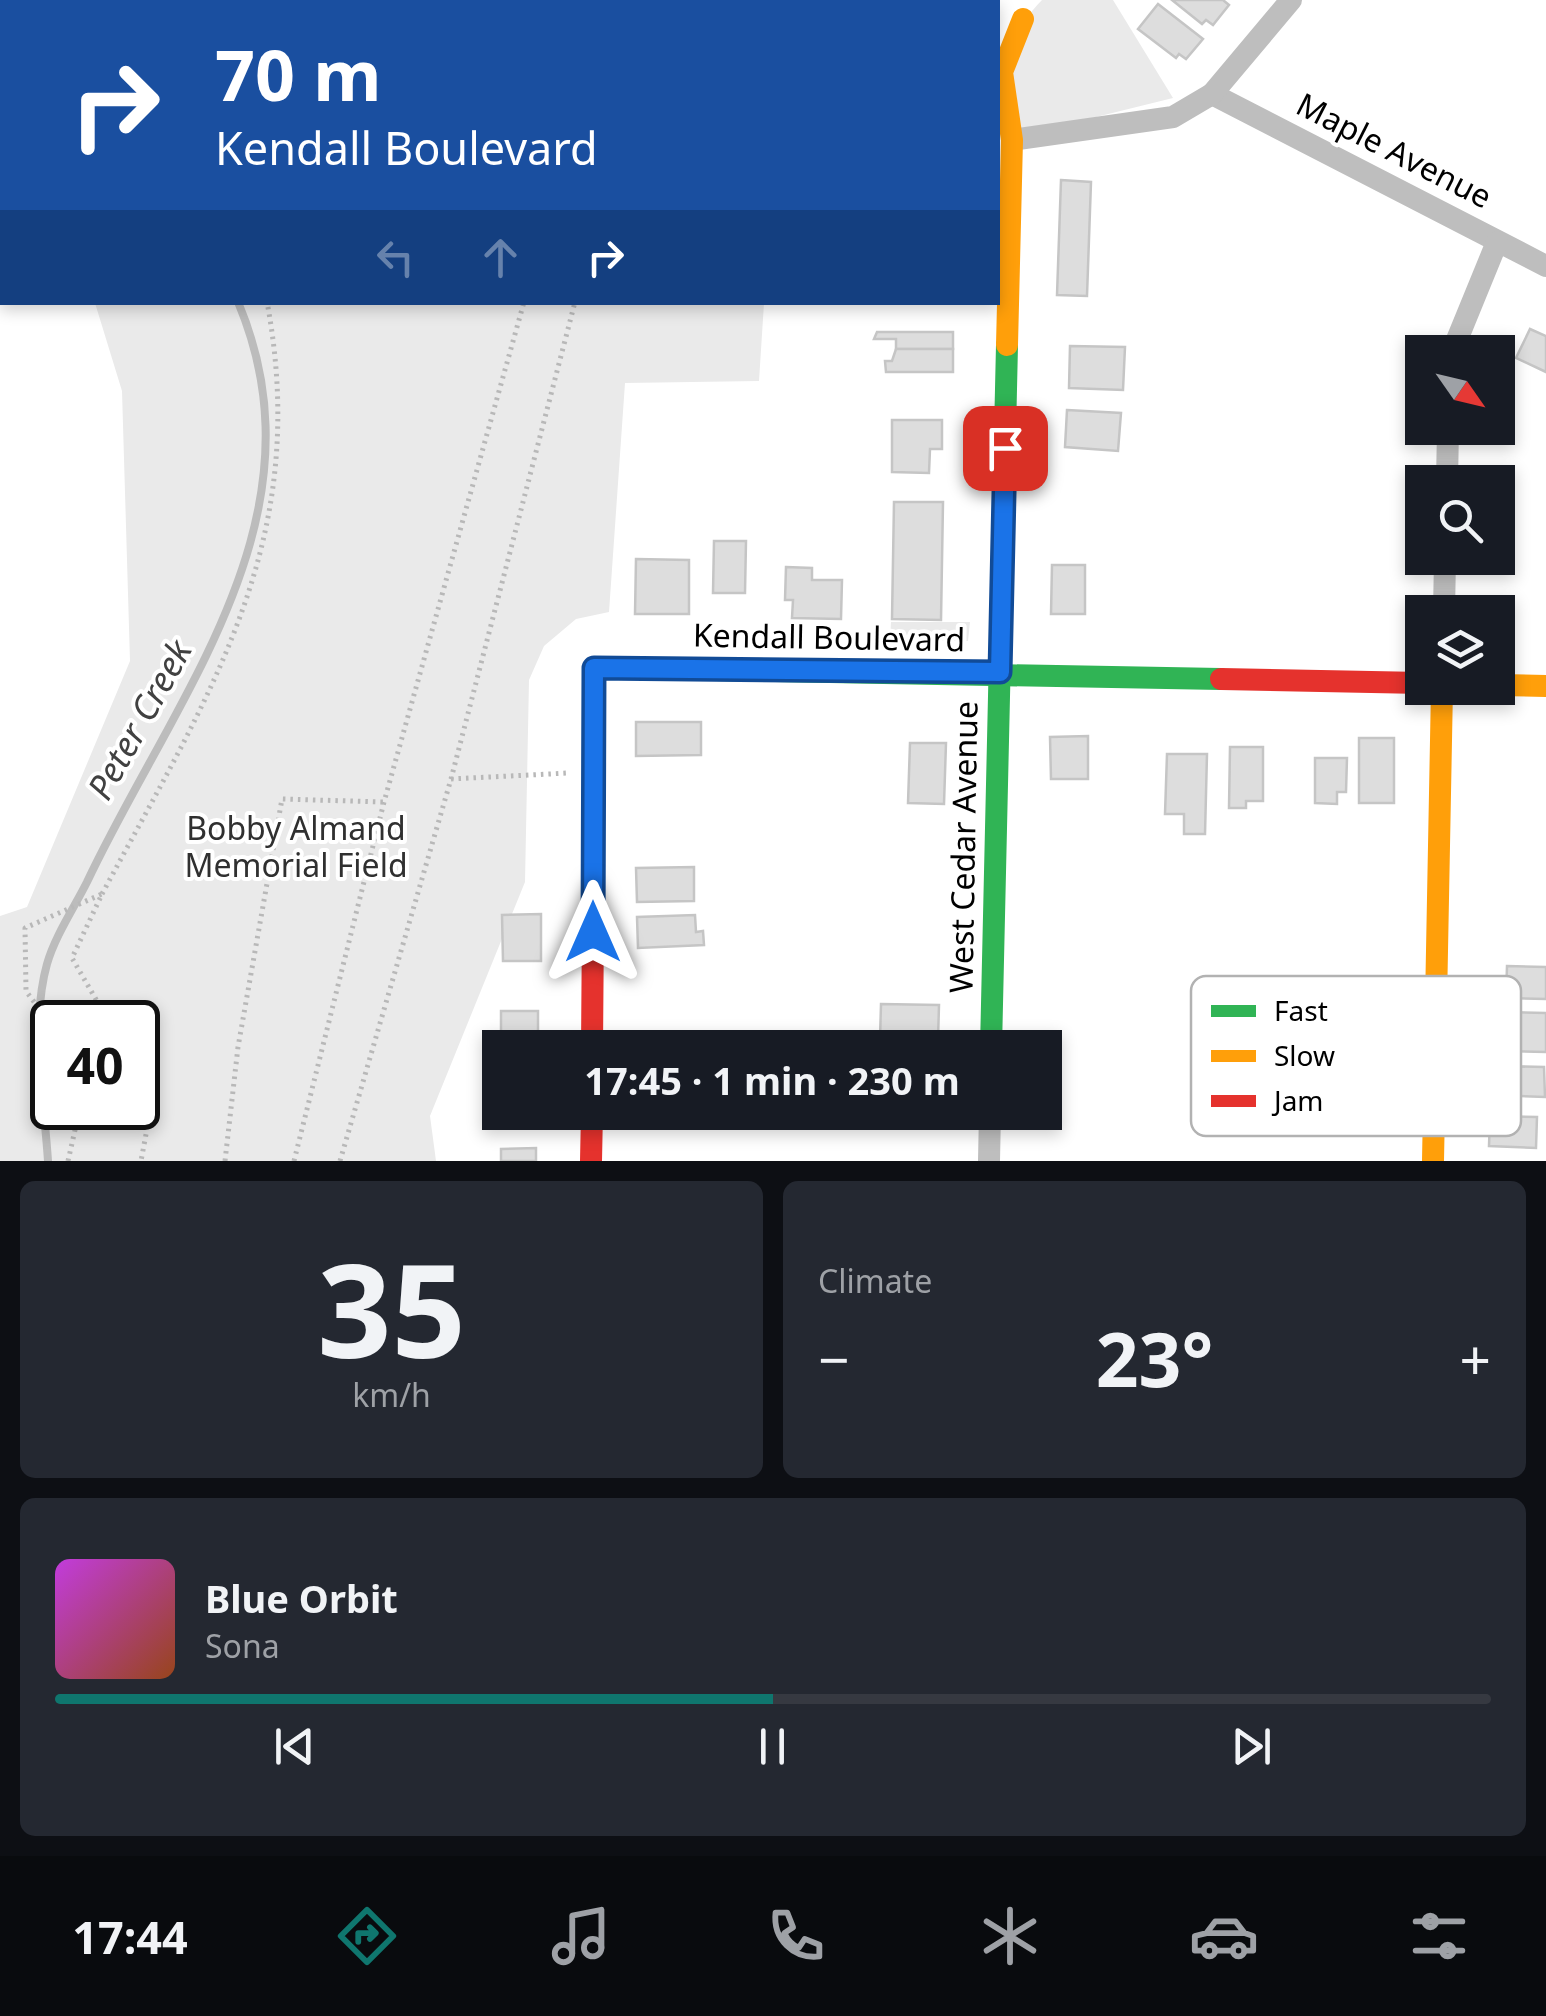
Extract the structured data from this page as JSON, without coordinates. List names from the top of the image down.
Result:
{
  "streets": {
    "street": ["Maple Avenue", "Kendall Boulevard", "West Cedar Avenue"]
  },
  "crossings": [
    ["Kendall Boulevard", "West Cedar Avenue"]
  ],
  "water": ["Peter Creek"],
  "parks": ["Bobby Almand Memorial Field"],
  "legend": ["Fast", "Slow", "Jam"],
  "north": "bottom right",
  "page": {
    "turn": ["70 m", "Kendall Boulevard"],
    "limit": "40",
    "trip": "17:45 · 1 min · 230 m",
    "tile": [
      ["35", "km/h"],
      "Climate"
    ],
    "heat": ["−", "23°", "+"],
    "song": ["Blue Orbit", "Sona"],
    "tabs": "17:44"
  }
}
